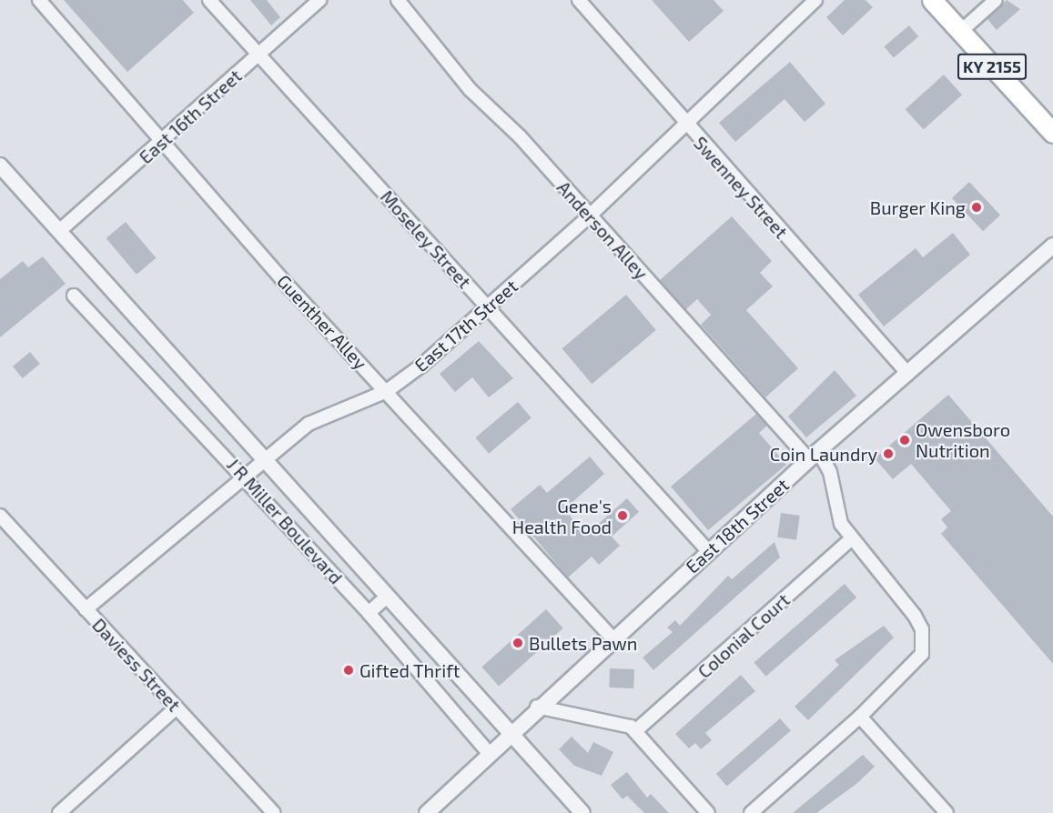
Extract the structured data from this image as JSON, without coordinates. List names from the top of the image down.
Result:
{
  "streets": {
    "main road": ["KY 2155"],
    "street": [
      "East 16th Street",
      "Swenney Street",
      "Anderson Alley",
      "Moseley Street",
      "Guenther Alley",
      "East 17th Street",
      "J R Miller Boulevard",
      "East 18th Street",
      "Colonial Court",
      "Daviess Street"
    ]
  },
  "crossings": [
    ["East 16th Street", "Moseley Street"],
    ["East 16th Street", "Guenther Alley"],
    ["Swenney Street", "East 17th Street"],
    ["Swenney Street", "East 18th Street"],
    ["Anderson Alley", "East 17th Street"],
    ["Anderson Alley", "East 18th Street"],
    ["Moseley Street", "East 17th Street"],
    ["Moseley Street", "East 18th Street"],
    ["Guenther Alley", "East 17th Street"],
    ["Guenther Alley", "East 18th Street"],
    ["East 17th Street", "J R Miller Boulevard"],
    ["East 17th Street", "Daviess Street"],
    ["J R Miller Boulevard", "East 18th Street"]
  ],
  "places": [
    "Burger King",
    "Owensboro Nutrition",
    "Coin Laundry",
    "Gene's Health Food",
    "Bullets Pawn",
    "Gifted Thrift"
  ]
}
